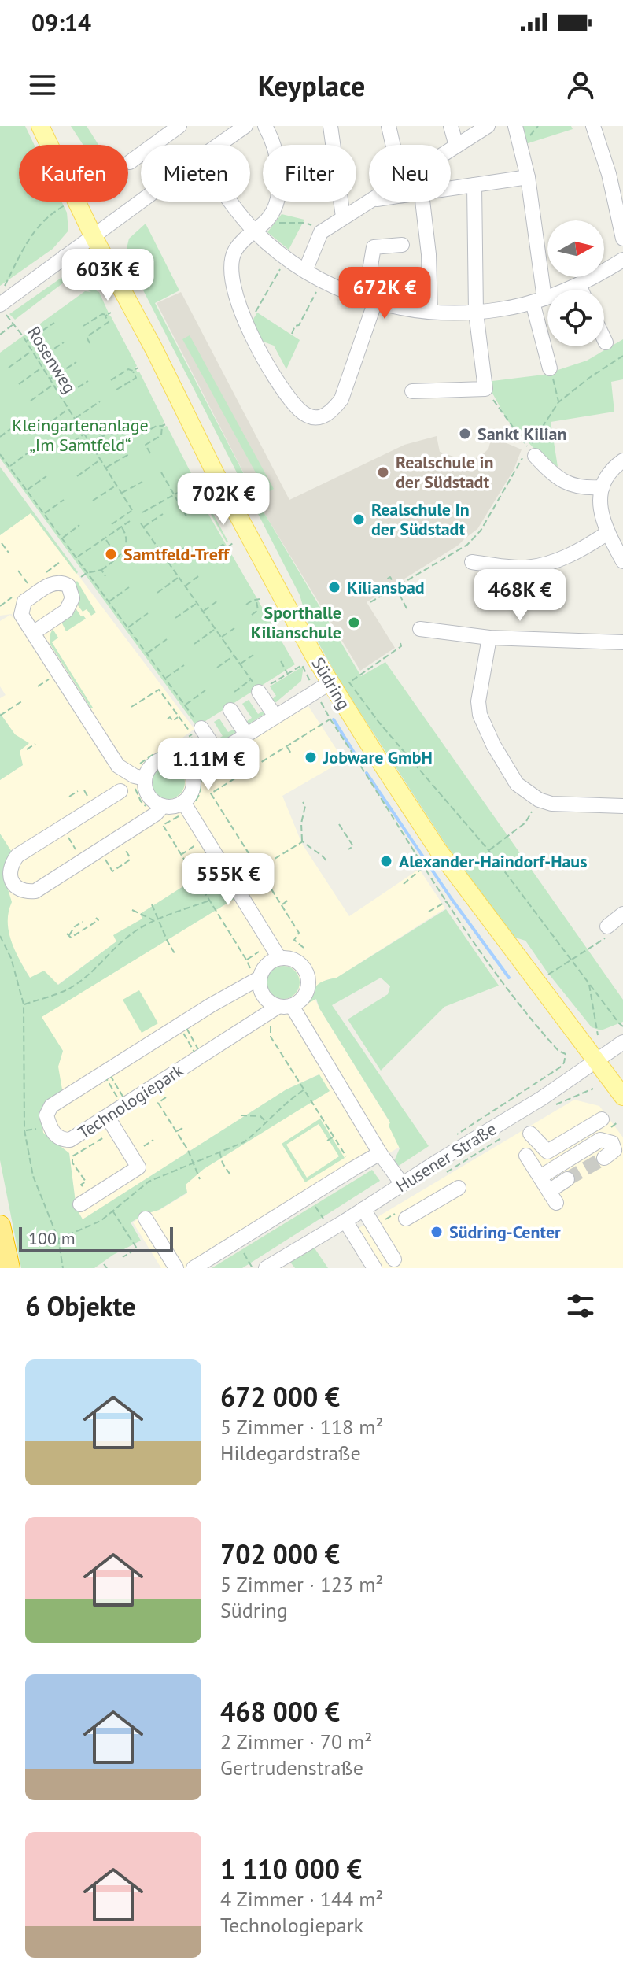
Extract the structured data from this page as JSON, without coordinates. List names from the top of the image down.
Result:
{
  "streets": {
    "main road": ["Südring"],
    "street": ["Technologiepark", "Husener Straße"],
    "path": ["Rosenweg"]
  },
  "crossings": [
    ["Südring", "Husener Straße"]
  ],
  "parks": ["Kleingartenanlage „Im Samtfeld“"],
  "places": [
    "Sankt Kilian",
    "Realschule in der Südstadt",
    "Realschule In der Südstadt",
    "Samtfeld-Treff",
    "Kiliansbad",
    "Sporthalle Kilianschule",
    "Jobware GmbH",
    "Alexander-Haindorf-Haus",
    "Südring-Center"
  ],
  "scale_bar": "100 m",
  "north": "right",
  "page": {
    "status": "09:14",
    "header": "Keyplace",
    "chip": [
      "Kaufen",
      "Mieten",
      "Filter",
      "Neu"
    ],
    "price": [
      "603K €",
      "672K €",
      "702K €",
      "468K €",
      "1.11M €",
      "555K €"
    ],
    "scale": "100 m",
    "heading": "6 Objekte",
    "list": [
      {
        "name": "672 000 €",
        "note": "5 Zimmer · 118 m² · Hildegardstraße"
      },
      {
        "name": "702 000 €",
        "note": "5 Zimmer · 123 m² · Südring"
      },
      {
        "name": "468 000 €",
        "note": "2 Zimmer · 70 m² · Gertrudenstraße"
      },
      {
        "name": "1 110 000 €",
        "note": "4 Zimmer · 144 m² · Technologiepark"
      }
    ]
  }
}
